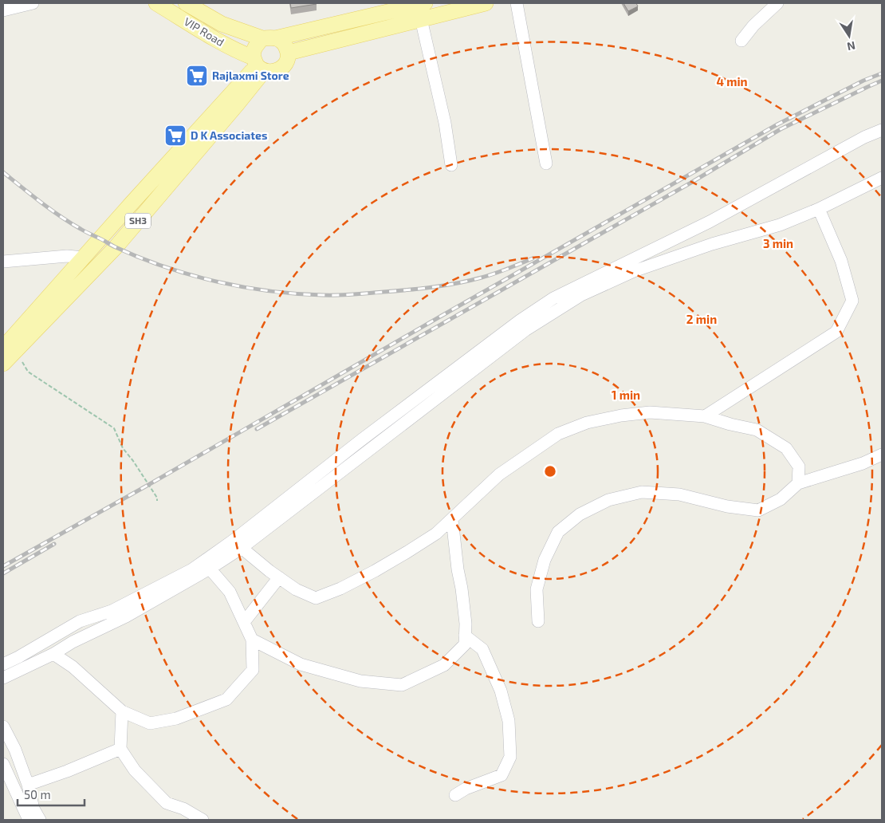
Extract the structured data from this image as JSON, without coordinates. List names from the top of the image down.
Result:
{
  "streets": {
    "main road": ["VIP Road", "SH3"]
  },
  "crossings": [
    ["VIP Road", "SH3"]
  ],
  "places": {
    "supermarket": ["Rajlaxmi Store", "D K Associates"]
  },
  "scale_bar": "50 m",
  "north": "bottom",
  "rings": [
    "4 min",
    "3 min",
    "2 min",
    "1 min"
  ]
}
